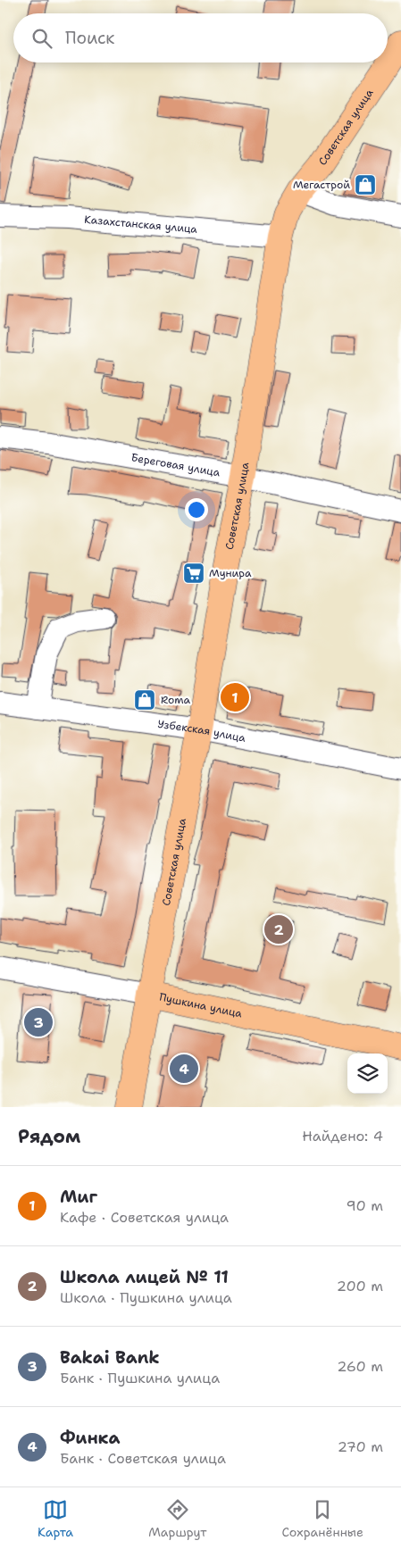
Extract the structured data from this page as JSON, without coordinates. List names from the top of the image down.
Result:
{
  "streets": {
    "main road": ["Советская улица", "Пушкина улица"],
    "street": ["Казахстанская улица", "Береговая улица", "Узбекская улица"]
  },
  "crossings": [
    ["Советская улица", "Казахстанская улица"],
    ["Советская улица", "Береговая улица"],
    ["Советская улица", "Узбекская улица"],
    ["Советская улица", "Пушкина улица"]
  ],
  "places": {
    "shop": ["Мегастрой", "Roma"],
    "supermarket": ["Мунира"]
  },
  "page": {
    "search": "Поиск",
    "pins": [
      "1",
      "2",
      "3",
      "4"
    ],
    "heading": ["Рядом", "Найдено: 4"],
    "list": [
      {
        "mark": "1",
        "name": "Миг",
        "note": "Кафе · Советская улица",
        "value": "90 m"
      },
      {
        "mark": "2",
        "name": "Школа лицей № 11",
        "note": "Школа · Пушкина улица",
        "value": "200 m"
      },
      {
        "mark": "3",
        "name": "Bakai Bank",
        "note": "Банк · Пушкина улица",
        "value": "260 m"
      },
      {
        "mark": "4",
        "name": "Финка",
        "note": "Банк · Советская улица",
        "value": "270 m"
      }
    ],
    "nav": ["Карта", "Маршрут", "Сохранённые"]
  }
}
